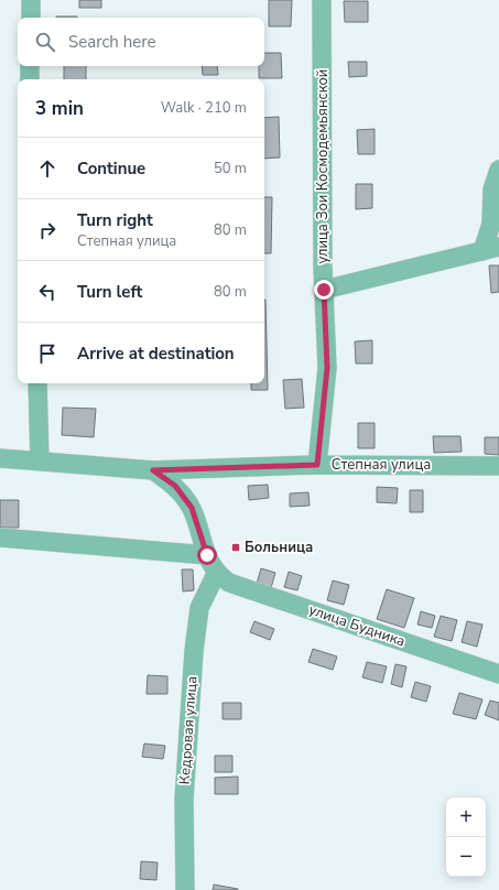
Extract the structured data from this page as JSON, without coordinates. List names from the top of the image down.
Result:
{
  "streets": {
    "street": [
      "улица Зои Космодемьянской",
      "Степная улица",
      "улица Будника",
      "Кедровая улица"
    ]
  },
  "crossings": [
    ["улица Зои Космодемьянской", "Степная улица"],
    ["улица Будника", "Кедровая улица"]
  ],
  "places": {
    "transit": ["Больница"]
  },
  "page": {
    "search": "Search here",
    "heading": ["3 min", "Walk · 210 m"],
    "list": [
      ["Continue", "50 m"],
      ["Turn right", "Степная улица", "80 m"],
      ["Turn left", "80 m"],
      "Arrive at destination"
    ],
    "map_buttons": ["+", "−"]
  }
}
